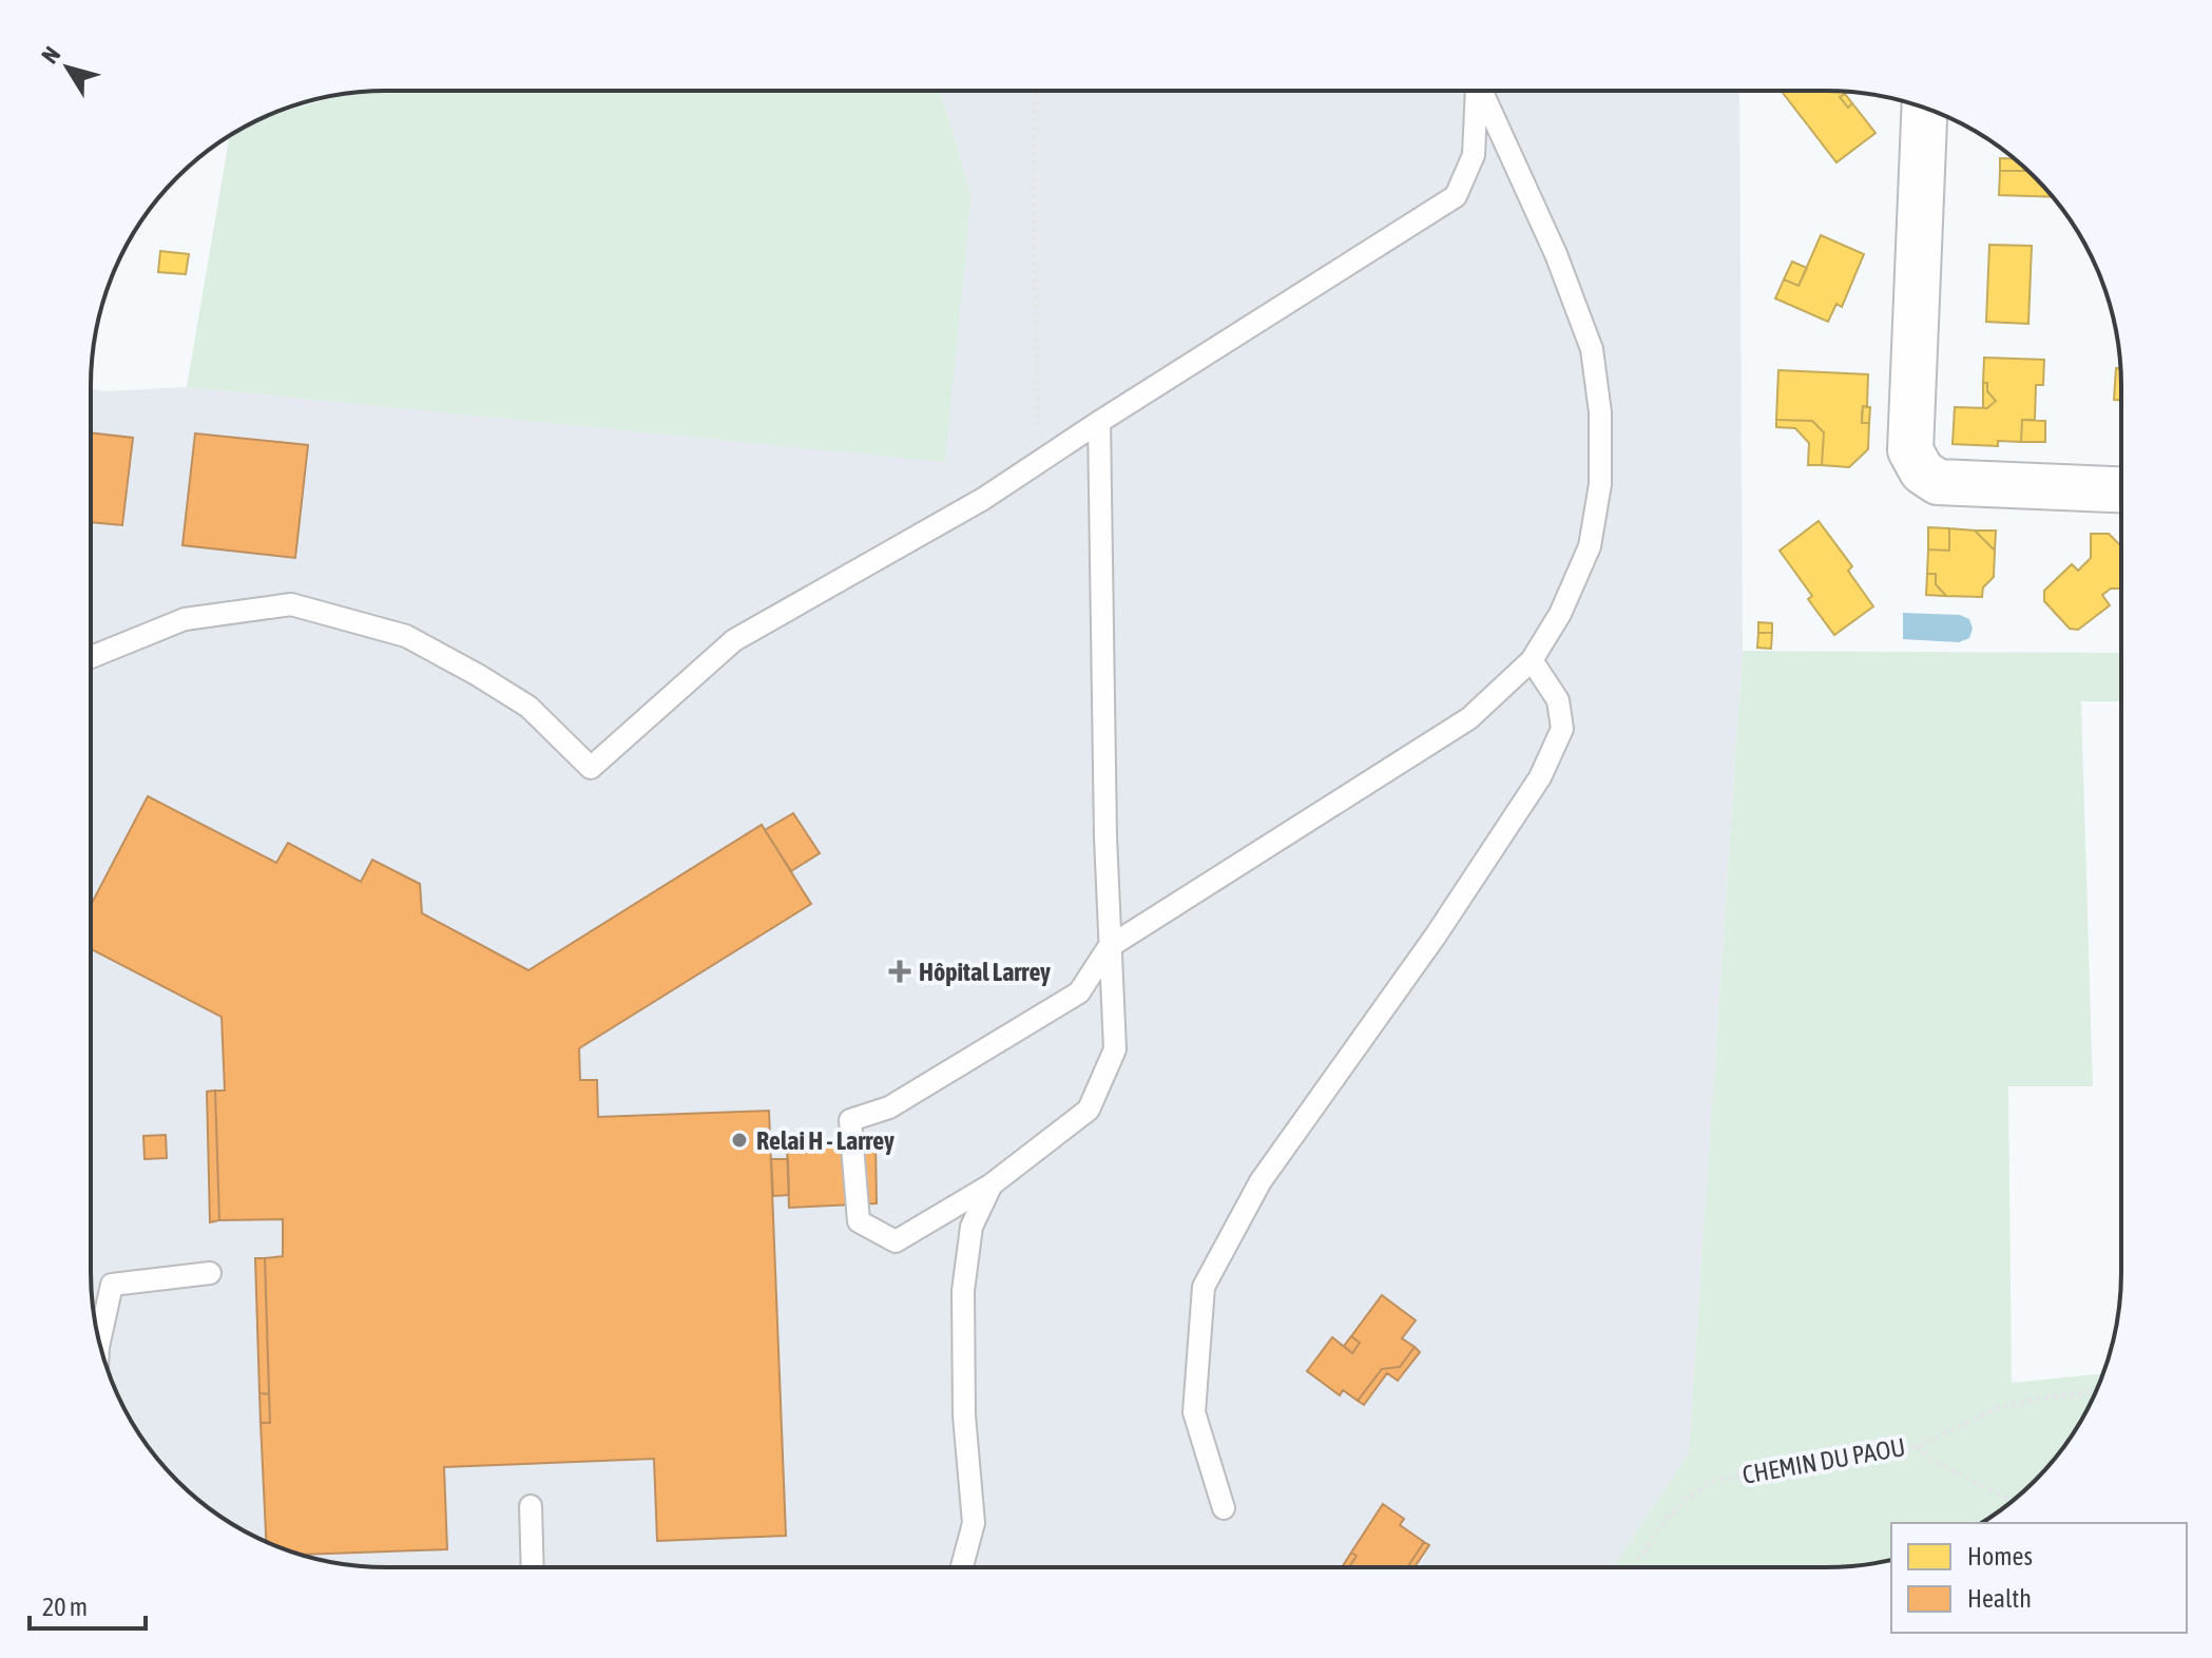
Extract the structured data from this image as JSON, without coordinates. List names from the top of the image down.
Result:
{
  "streets": {
    "path": ["CHEMIN DU PAOU"]
  },
  "places": {
    "health": ["Hôpital Larrey"],
    "other": ["Relai H - Larrey"]
  },
  "legend": ["Homes", "Health"],
  "scale_bar": "20 m",
  "north": "top left"
}
